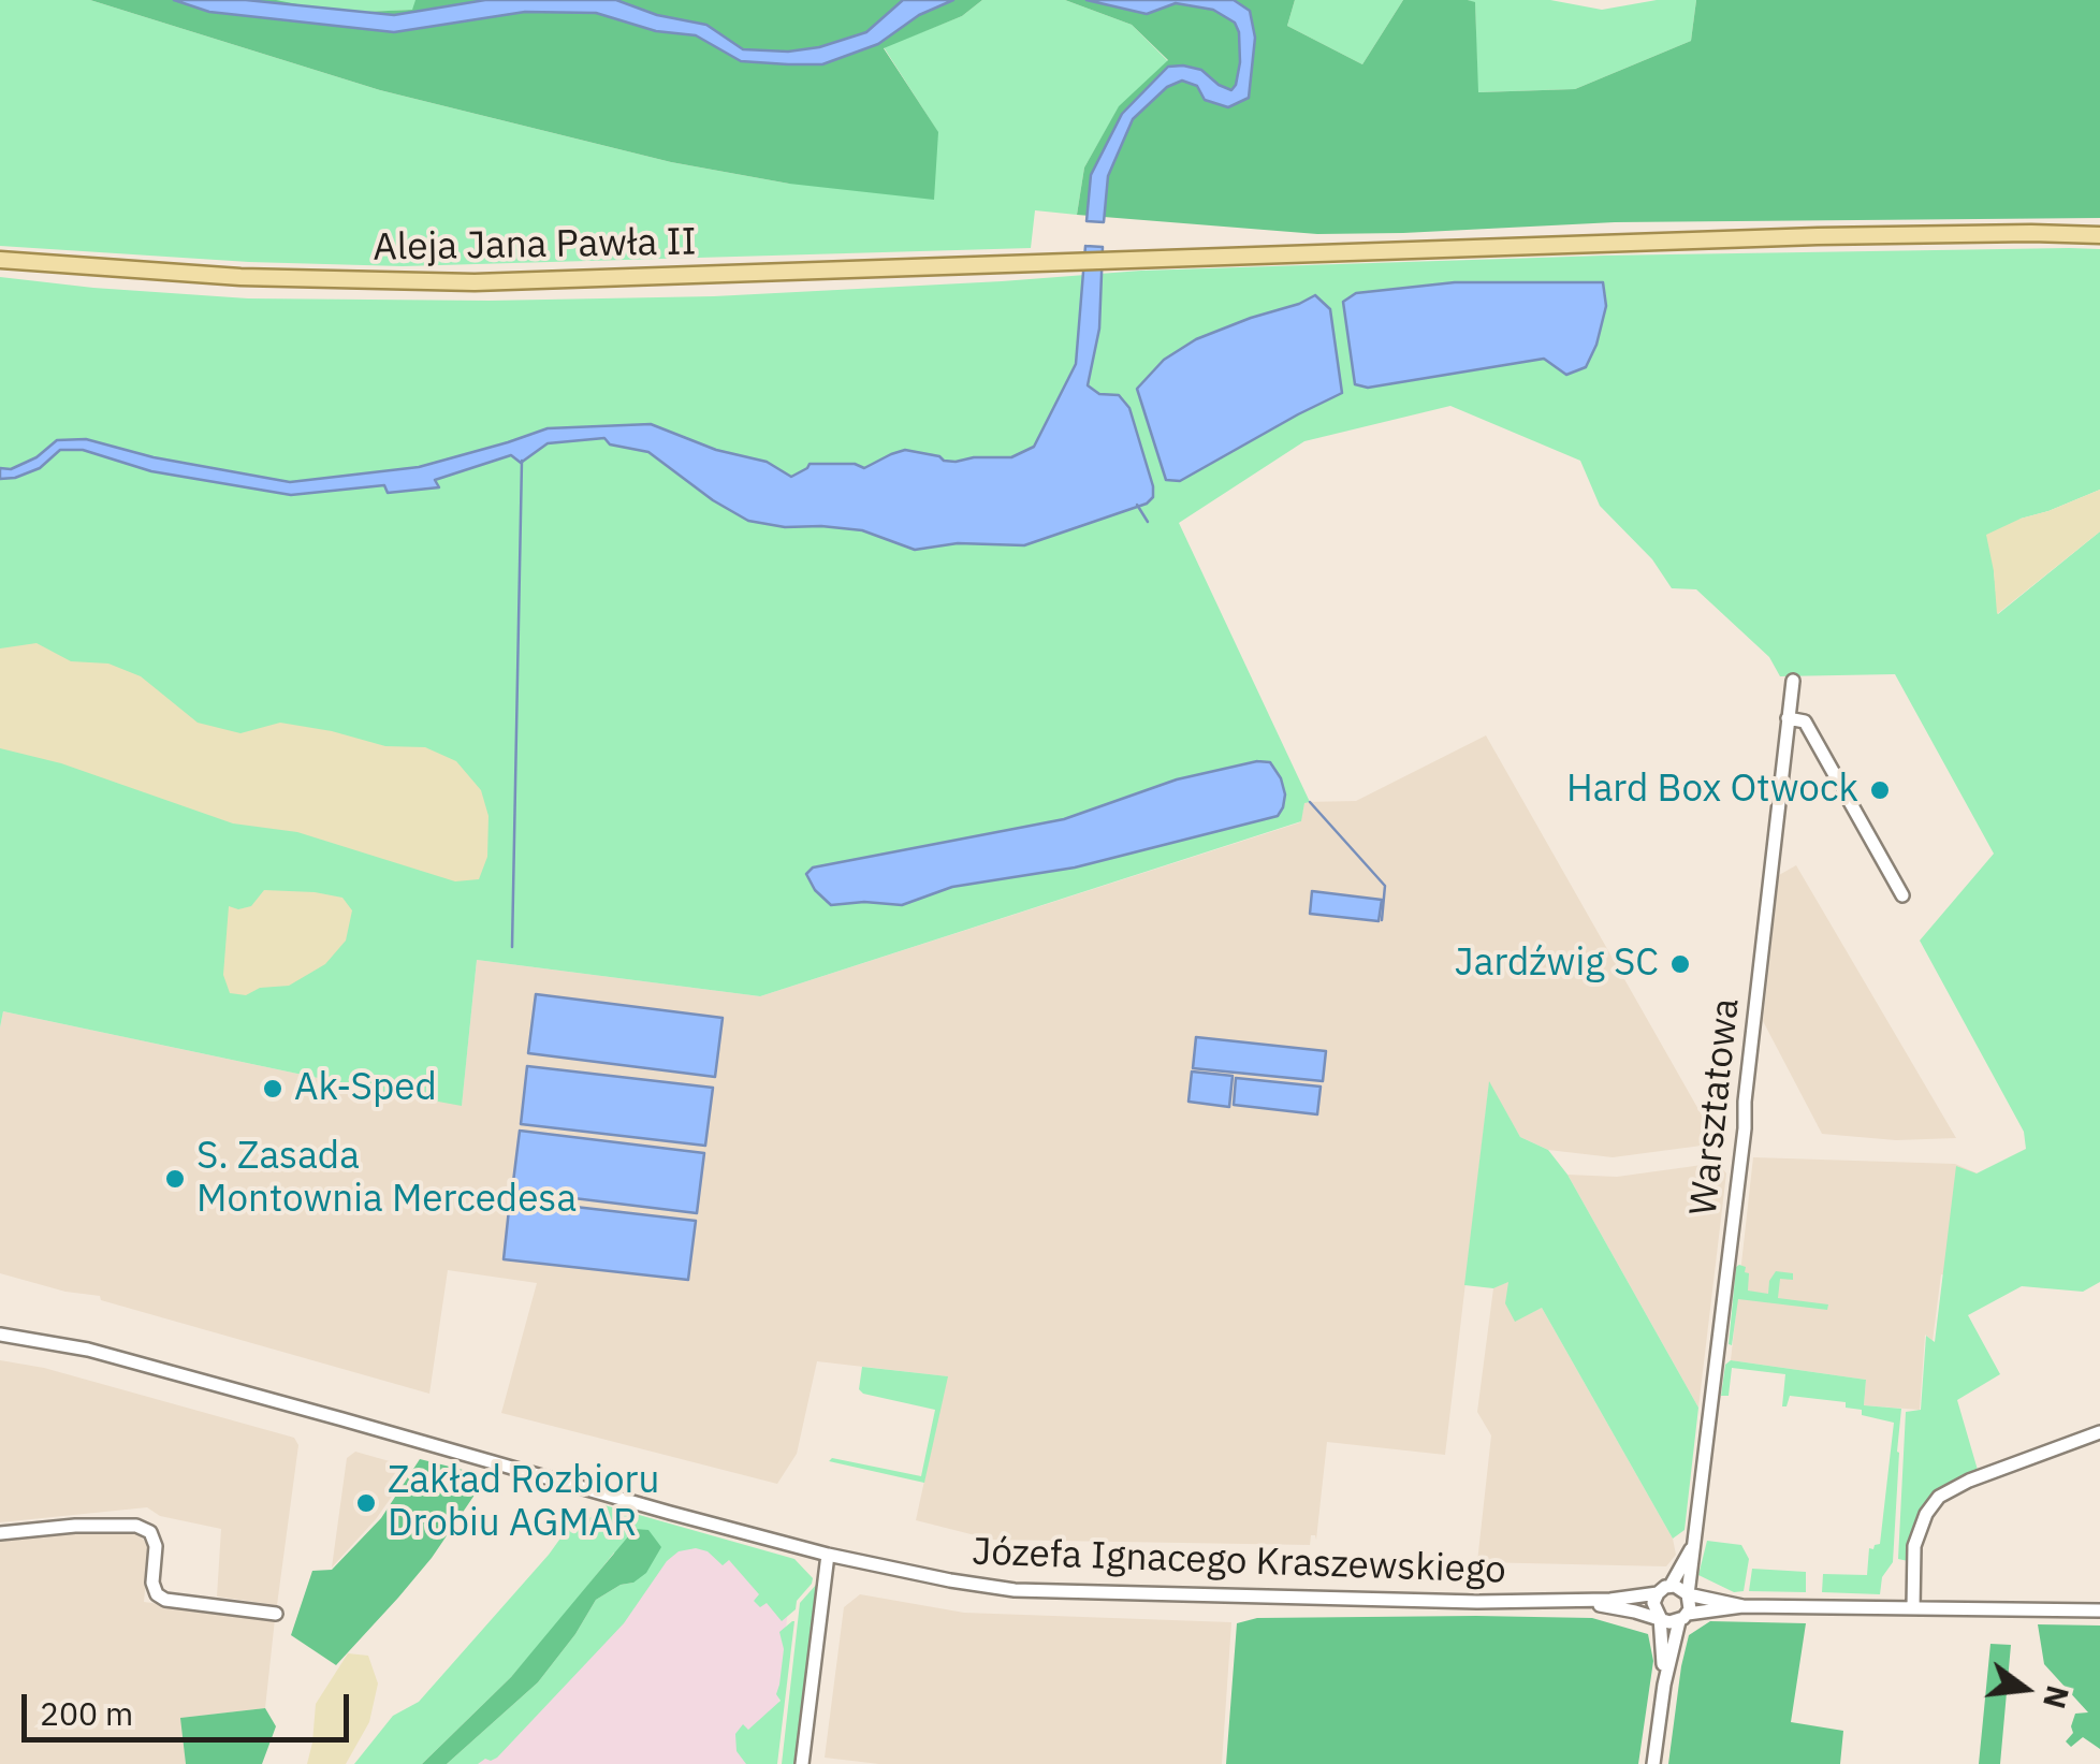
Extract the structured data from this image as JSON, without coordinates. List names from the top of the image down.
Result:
{
  "streets": {
    "main road": ["Aleja Jana Pawła II"],
    "street": ["Warsztatowa", "Józefa Ignacego Kraszewskiego"]
  },
  "crossings": [
    ["Warsztatowa", "Józefa Ignacego Kraszewskiego"]
  ],
  "places": [
    "Hard Box Otwock",
    "Jardźwig SC",
    "Ak-Sped",
    "S. Zasada Montownia Mercedesa",
    "Zakład Rozbioru Drobiu AGMAR"
  ],
  "scale_bar": "200 m",
  "north": "right"
}
